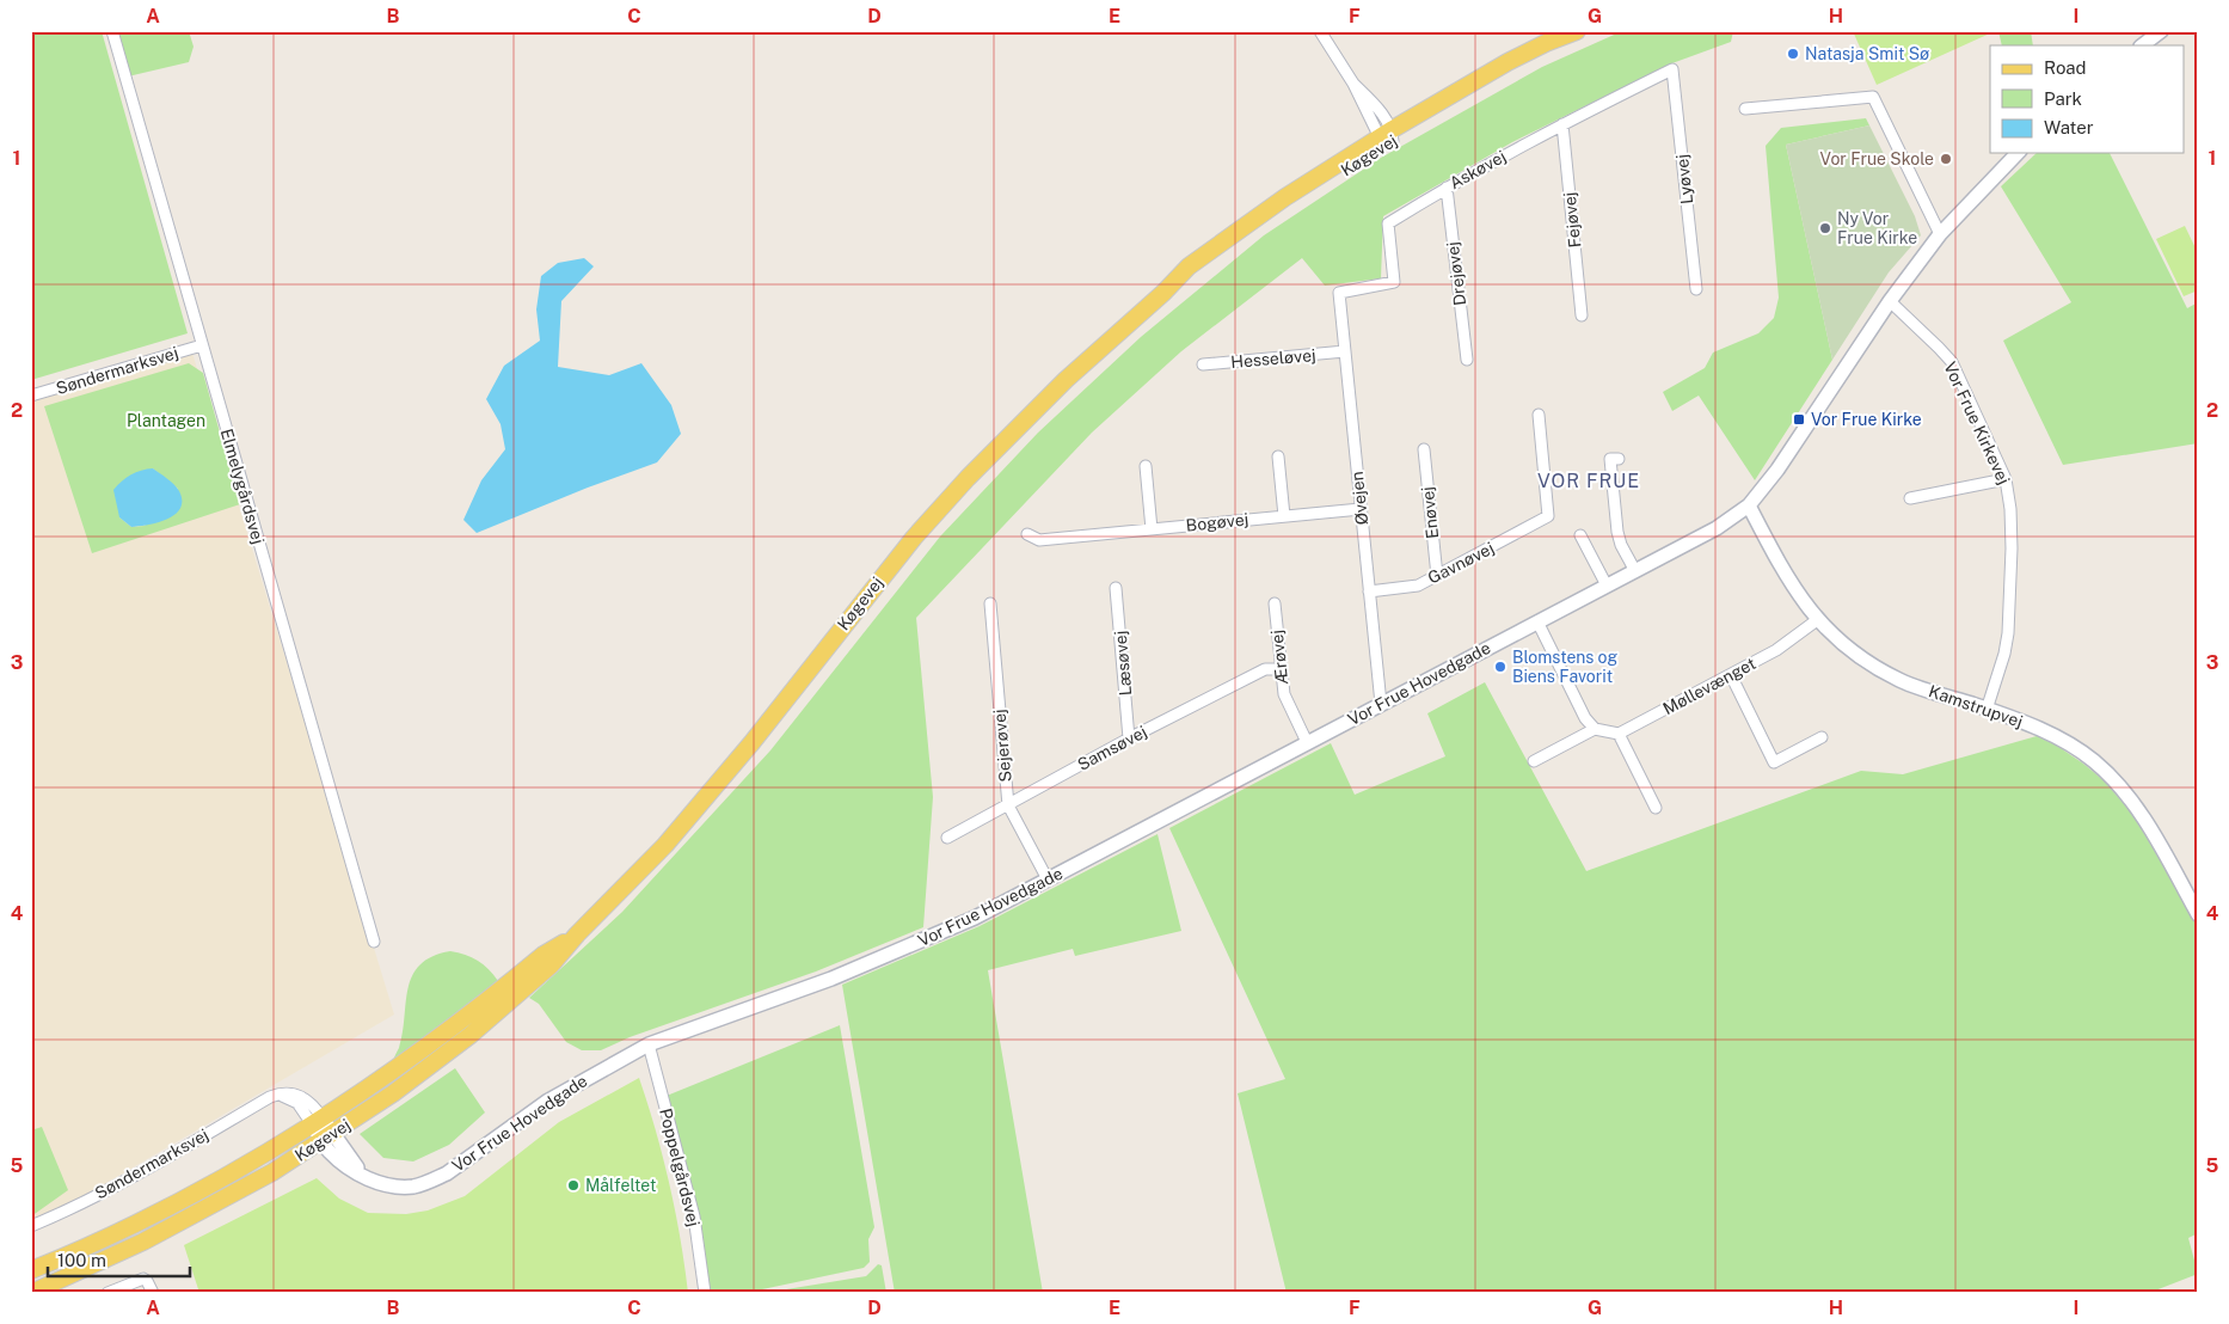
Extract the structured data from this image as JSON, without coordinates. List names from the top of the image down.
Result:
{
  "streets": {
    "main road": ["Køgevej"],
    "street": [
      "Askøvej",
      "Lyøvej",
      "Fejøvej",
      "Drejøvej",
      "Hesseløvej",
      "Søndermarksvej",
      "Vor Frue Kirkevej",
      "Elmelygårdsvej",
      "Øvejen",
      "Enøvej",
      "Bogøvej",
      "Gavnøvej",
      "Ærøvej",
      "Læsøvej",
      "Vor Frue Hovedgade",
      "Møllevænget",
      "Kamstrupvej",
      "Sejerøvej",
      "Samsøvej",
      "Poppelgårdsvej"
    ]
  },
  "crossings": [
    ["Køgevej", "Søndermarksvej"],
    ["Køgevej", "Vor Frue Hovedgade"],
    ["Askøvej", "Lyøvej"],
    ["Askøvej", "Fejøvej"],
    ["Askøvej", "Drejøvej"],
    ["Askøvej", "Øvejen"],
    ["Hesseløvej", "Øvejen"],
    ["Søndermarksvej", "Elmelygårdsvej"],
    ["Søndermarksvej", "Vor Frue Hovedgade"],
    ["Vor Frue Kirkevej", "Vor Frue Hovedgade"],
    ["Vor Frue Kirkevej", "Kamstrupvej"],
    ["Øvejen", "Bogøvej"],
    ["Øvejen", "Gavnøvej"],
    ["Øvejen", "Vor Frue Hovedgade"],
    ["Enøvej", "Gavnøvej"],
    ["Ærøvej", "Vor Frue Hovedgade"],
    ["Ærøvej", "Samsøvej"],
    ["Læsøvej", "Samsøvej"],
    ["Vor Frue Hovedgade", "Kamstrupvej"],
    ["Vor Frue Hovedgade", "Sejerøvej"],
    ["Vor Frue Hovedgade", "Poppelgårdsvej"],
    ["Møllevænget", "Kamstrupvej"],
    ["Sejerøvej", "Samsøvej"]
  ],
  "districts": ["VOR FRUE"],
  "parks": ["Plantagen"],
  "places": {
    "other": [
      "Natasja Smit Sø",
      "Vor Frue Skole",
      "Ny Vor Frue Kirke",
      "Blomstens og Biens Favorit",
      "Målfeltet"
    ],
    "transit": ["Vor Frue Kirke"]
  },
  "legend": ["Road", "Park", "Water"],
  "scale_bar": "100 m",
  "grid": {
    "columns": [
      "A",
      "B",
      "C",
      "D",
      "E",
      "F",
      "G",
      "H",
      "I"
    ],
    "rows": [
      "1",
      "2",
      "3",
      "4",
      "5"
    ]
  }
}
